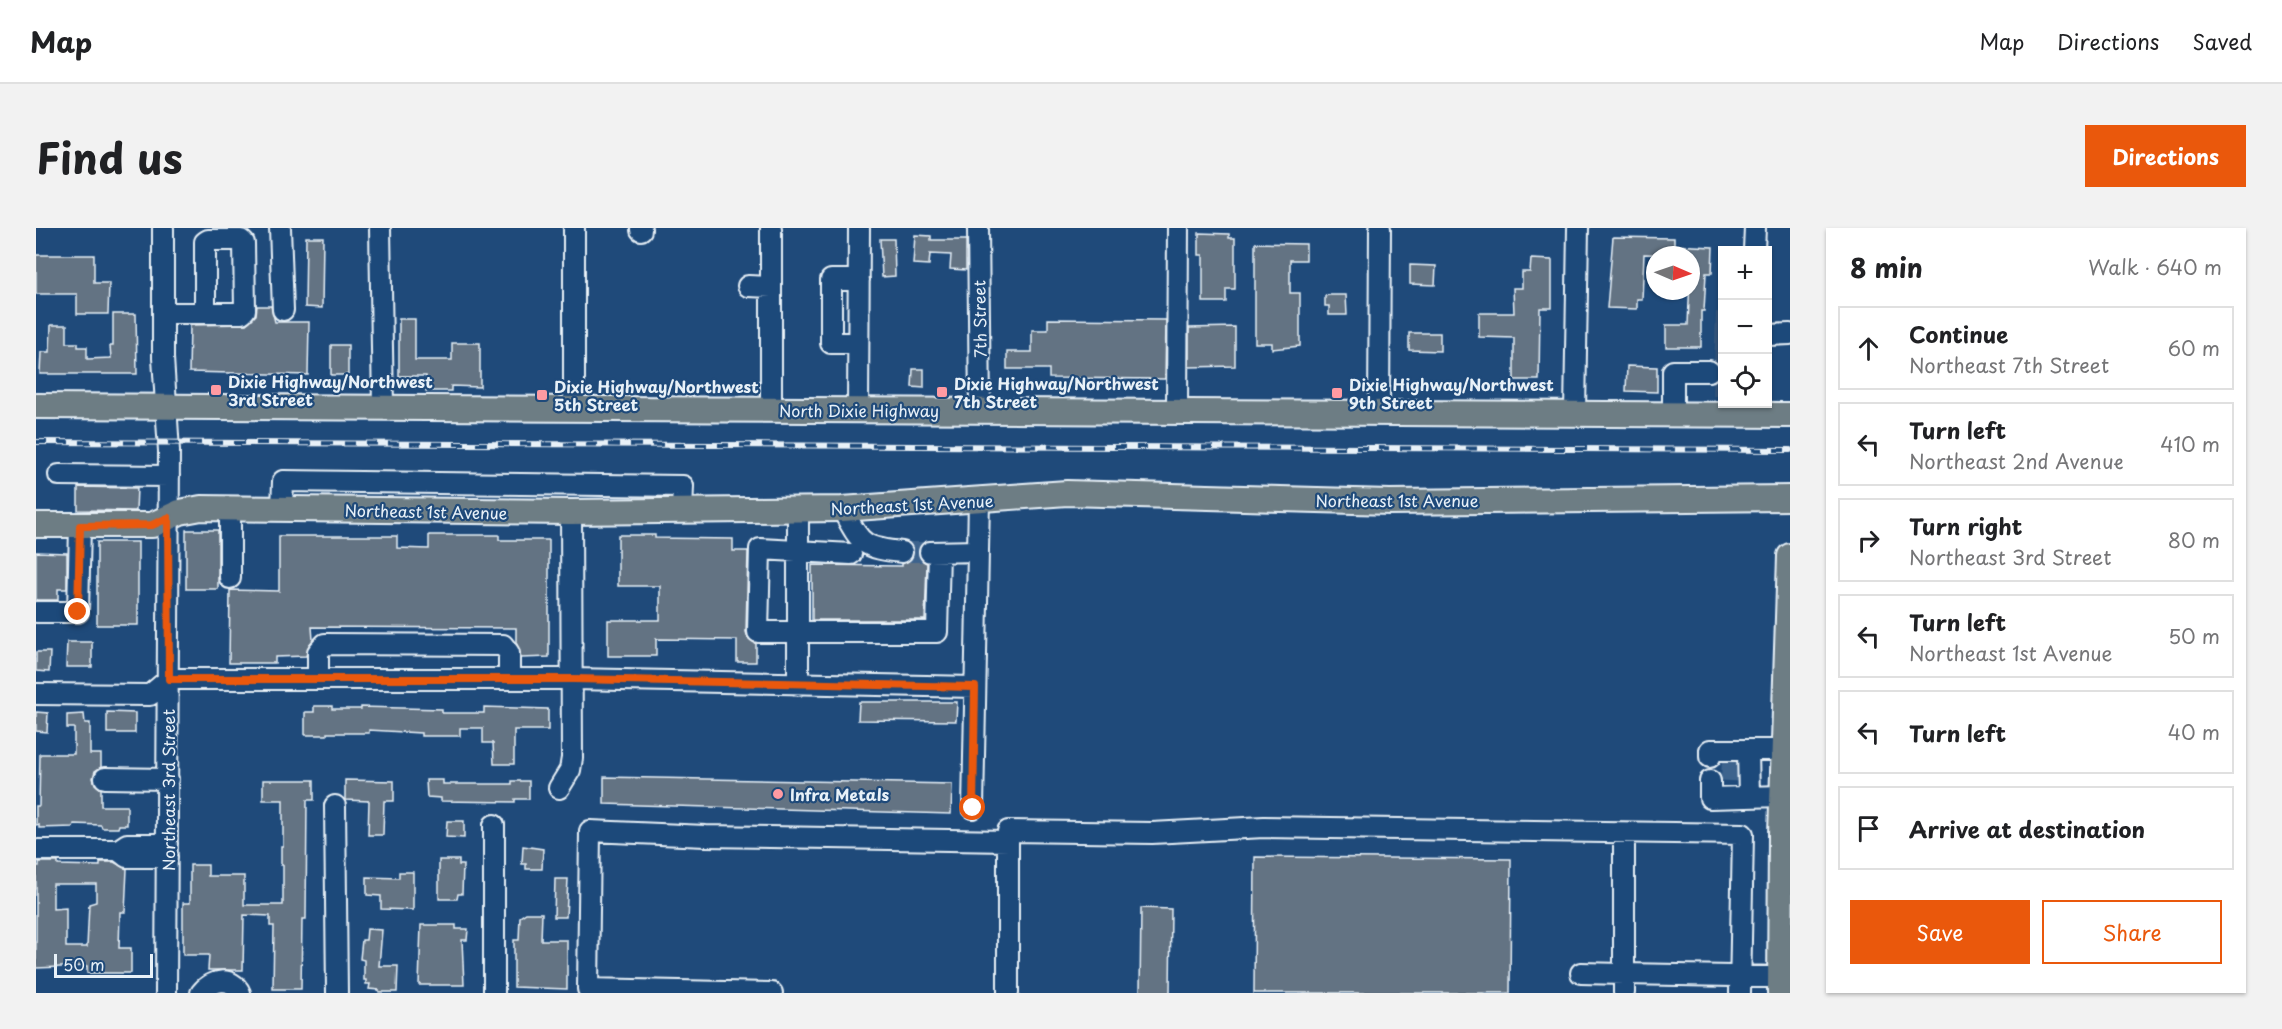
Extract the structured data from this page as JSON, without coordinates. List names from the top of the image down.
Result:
{
  "streets": {
    "main road": ["North Dixie Highway", "Northeast 1st Avenue"],
    "street": ["7th Street", "Northeast 3rd Street"]
  },
  "crossings": [
    ["7th Street", "North Dixie Highway"],
    ["North Dixie Highway", "Northeast 3rd Street"],
    ["Northeast 1st Avenue", "Northeast 3rd Street"]
  ],
  "places": {
    "transit": [
      "Dixie Highway/Northwest 3rd Street",
      "Dixie Highway/Northwest 7th Street",
      "Dixie Highway/Northwest 9th Street",
      "Dixie Highway/Northwest 5th Street"
    ],
    "other": ["Infra Metals"]
  },
  "scale_bar": "50 m",
  "north": "right",
  "page": {
    "header": "Map",
    "nav": ["Map", "Directions", "Saved"],
    "title": "Find us",
    "buttons": [
      "Directions",
      ["Save", "Share"]
    ],
    "heading": ["8 min", "Walk · 640 m"],
    "map_buttons": ["+", "−"],
    "list": [
      ["Continue", "Northeast 7th Street", "60 m"],
      ["Turn left", "Northeast 2nd Avenue", "410 m"],
      ["Turn right", "Northeast 3rd Street", "80 m"],
      ["Turn left", "Northeast 1st Avenue", "50 m"],
      ["Turn left", "40 m"],
      "Arrive at destination"
    ],
    "scale": "50 m"
  }
}
